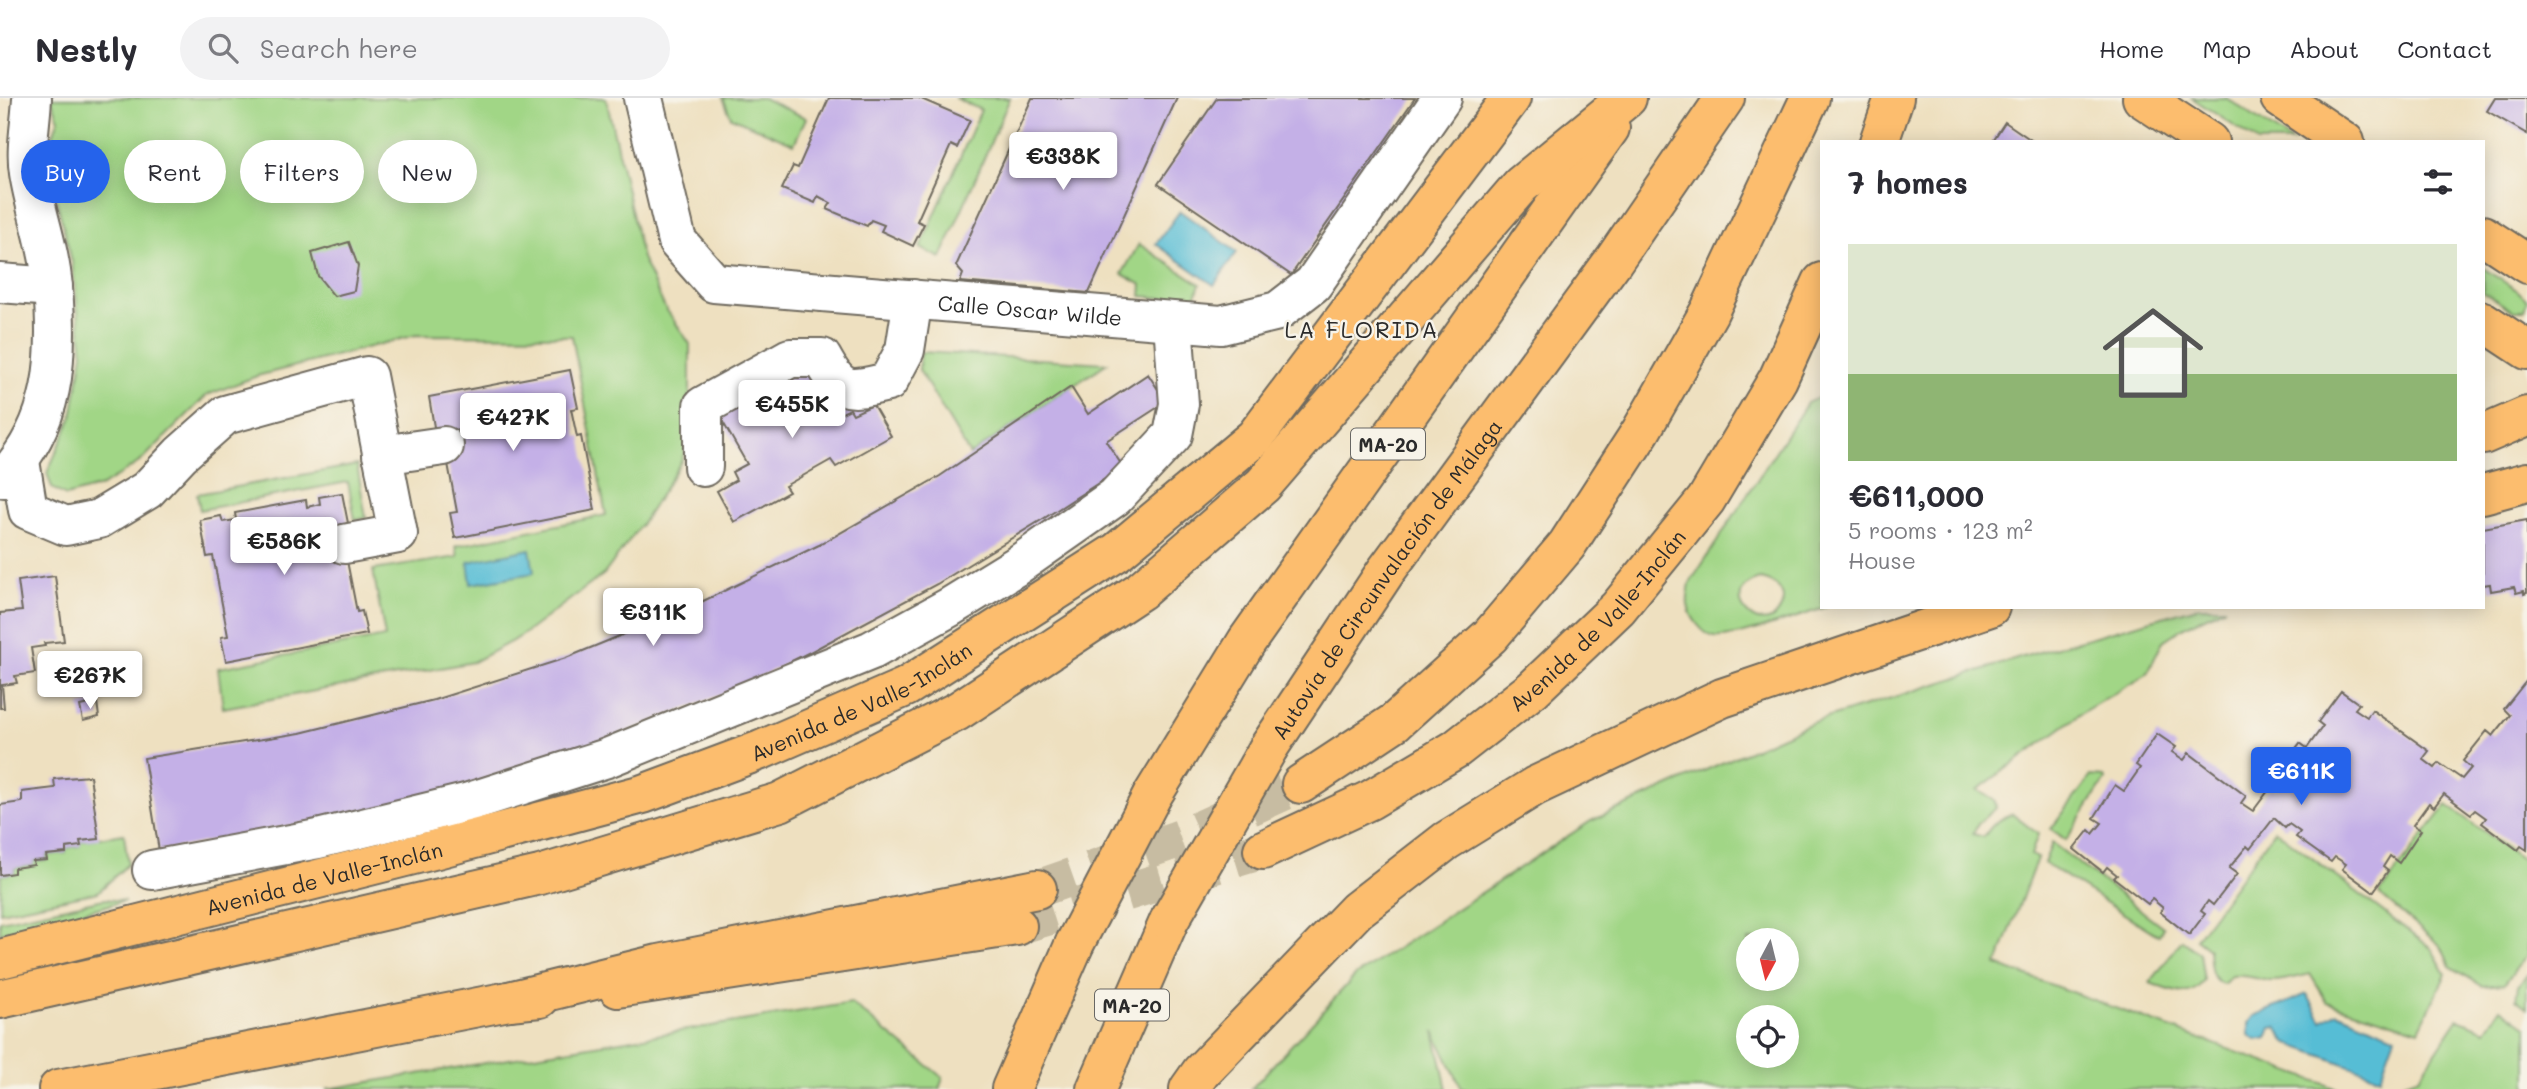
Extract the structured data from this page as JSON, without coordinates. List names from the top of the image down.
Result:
{
  "streets": {
    "main road": ["MA-20", "Autovía de Circunvalación de Málaga", "Avenida de Valle-Inclán"],
    "street": ["Calle Oscar Wilde"]
  },
  "districts": ["LA FLORIDA"],
  "north": "bottom",
  "page": {
    "header": "Nestly",
    "search": "Search here",
    "nav": [
      "Home",
      "Map",
      "About",
      "Contact"
    ],
    "price": [
      "€338K",
      "€455K",
      "€427K",
      "€586K",
      "€311K",
      "€267K",
      "€611K"
    ],
    "chip": [
      "Buy",
      "Rent",
      "Filters",
      "New"
    ],
    "heading": "7 homes",
    "list": [
      {
        "name": "€611,000",
        "note": "5 rooms · 123 m² · House"
      }
    ]
  }
}
